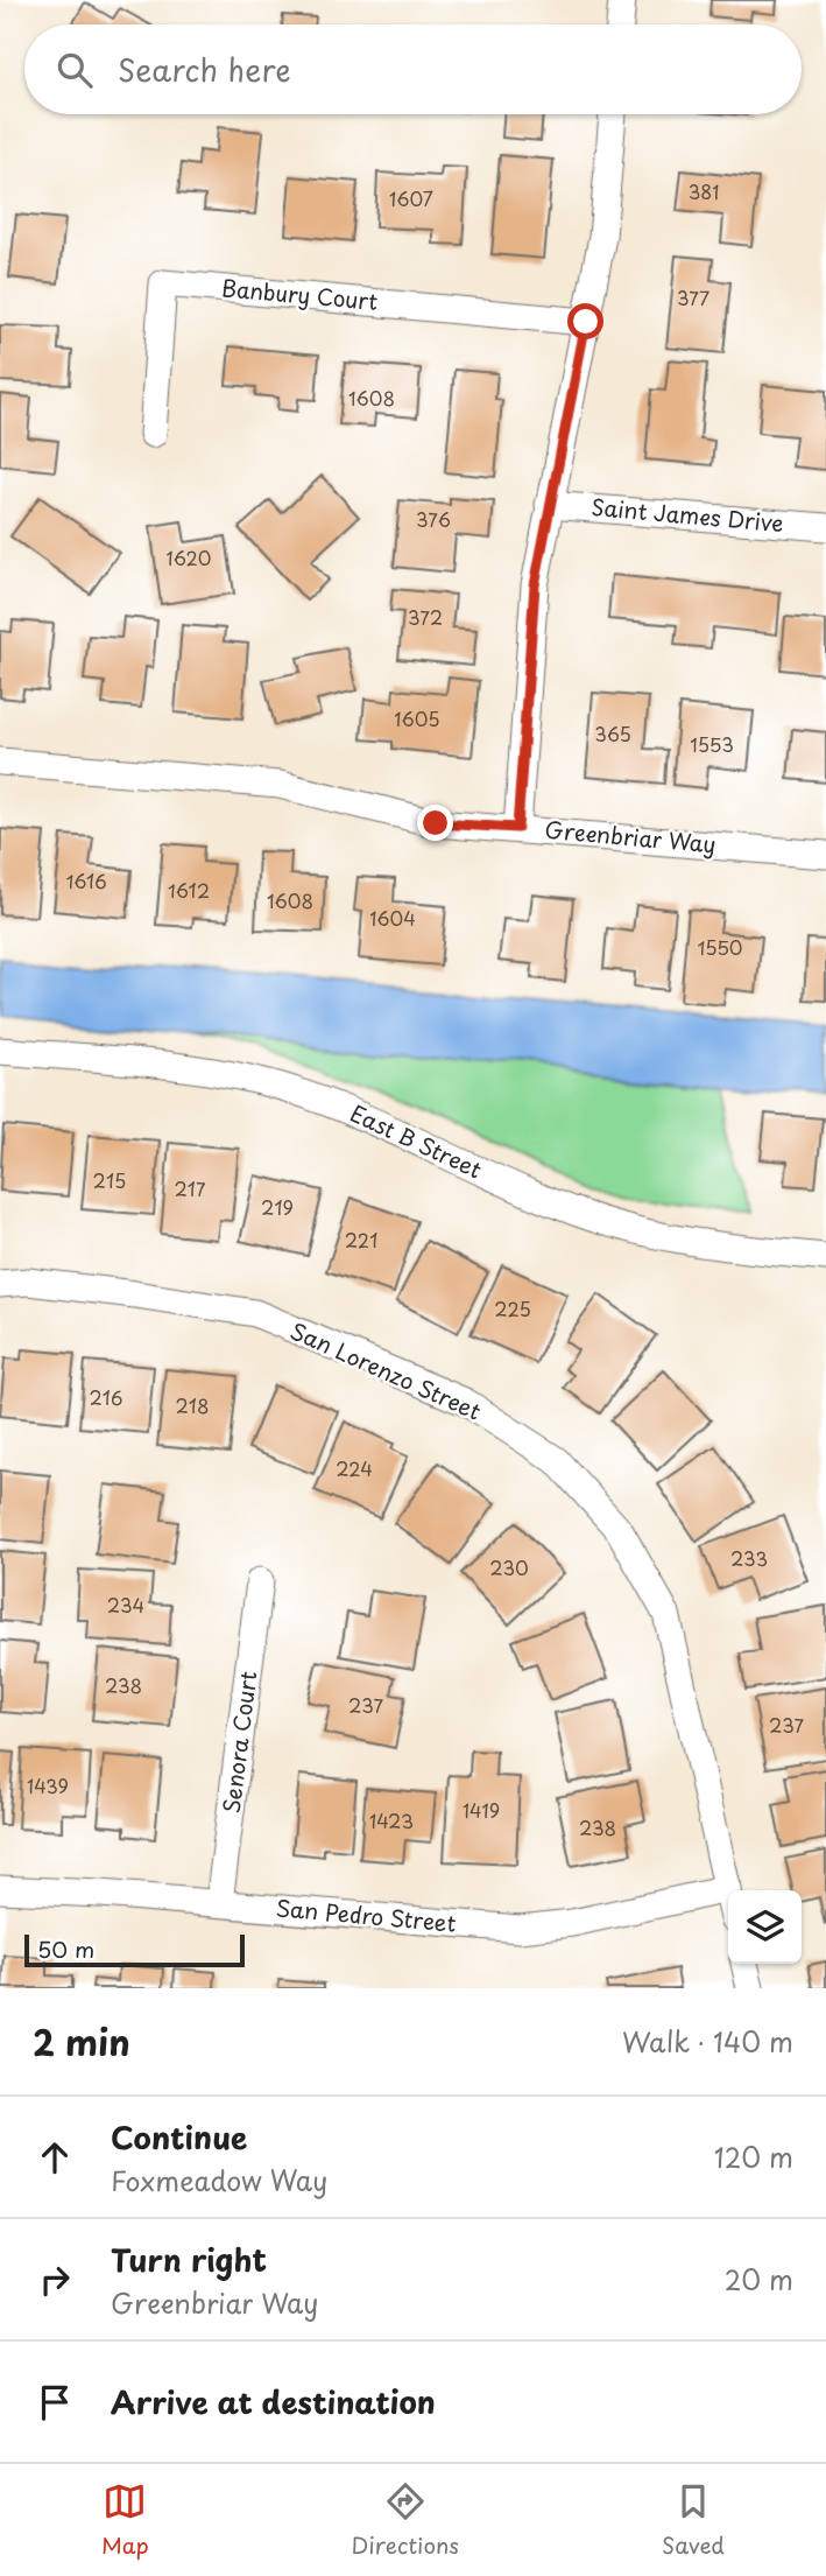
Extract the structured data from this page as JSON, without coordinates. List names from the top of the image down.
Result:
{
  "streets": {
    "street": [
      "Banbury Court",
      "Saint James Drive",
      "Greenbriar Way",
      "East B Street",
      "San Lorenzo Street",
      "Senora Court",
      "San Pedro Street"
    ]
  },
  "crossings": [
    ["San Lorenzo Street", "San Pedro Street"],
    ["Senora Court", "San Pedro Street"]
  ],
  "house_numbers": [
    "381",
    "1607",
    "377",
    "1608",
    "376",
    "1620",
    "372",
    "1605",
    "365",
    "1553",
    "1616",
    "1612",
    "1608",
    "1604",
    "1550",
    "215",
    "217",
    "219",
    "221",
    "225",
    "216",
    "218",
    "224",
    "233",
    "230",
    "234",
    "238",
    "237",
    "237",
    "1439",
    "1419",
    "1423",
    "238"
  ],
  "scale_bar": "50 m",
  "page": {
    "search": "Search here",
    "scale": "50 m",
    "heading": ["2 min", "Walk · 140 m"],
    "list": [
      ["Continue", "Foxmeadow Way", "120 m"],
      ["Turn right", "Greenbriar Way", "20 m"],
      "Arrive at destination"
    ],
    "nav": ["Map", "Directions", "Saved"]
  }
}
